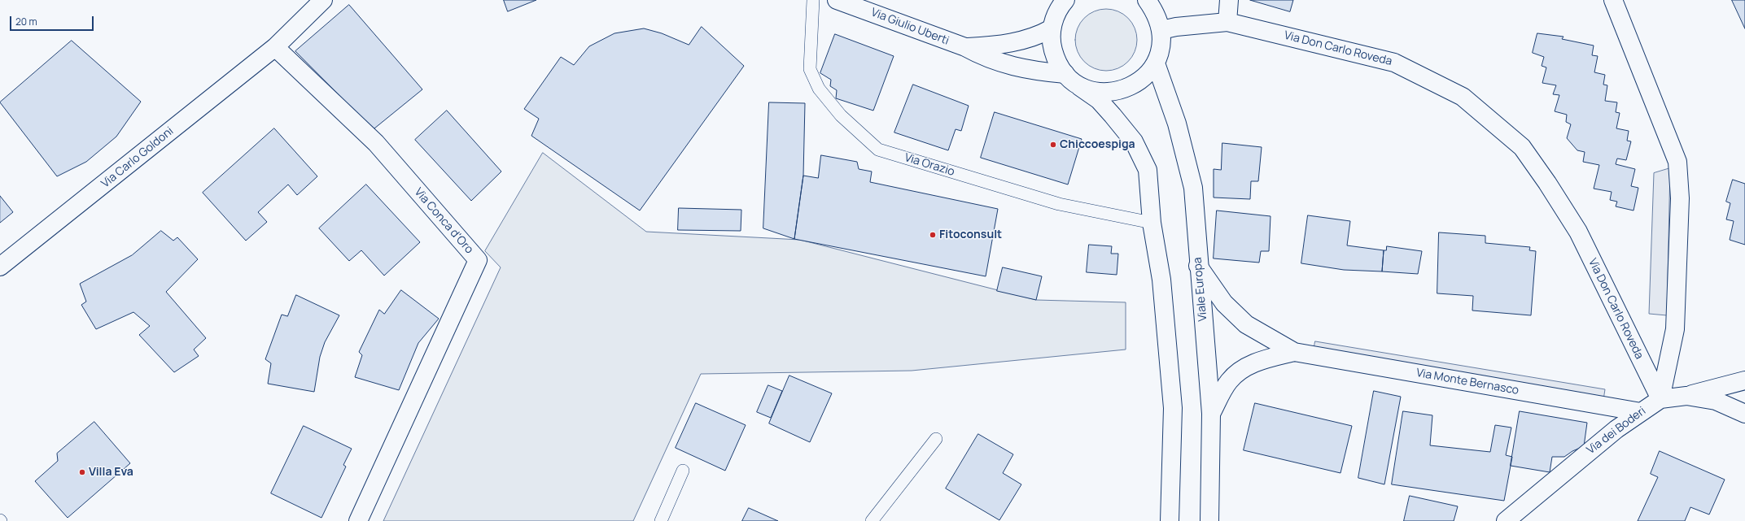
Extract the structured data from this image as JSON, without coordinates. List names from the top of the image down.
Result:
{
  "streets": {
    "street": [
      "Via Giulio Uberti",
      "Via Don Carlo Roveda",
      "Via Carlo Goldoni",
      "Via Conca d'Oro",
      "Viale Europa",
      "Via Monte Bernasco",
      "Via dei Boderi"
    ],
    "lane": ["Via Orazio"]
  },
  "crossings": [
    ["Via Don Carlo Roveda", "Via dei Boderi"],
    ["Via Carlo Goldoni", "Via Conca d'Oro"],
    ["Viale Europa", "Via Monte Bernasco"],
    ["Via Monte Bernasco", "Via dei Boderi"]
  ],
  "places": ["Chiccoespiga", "Fitoconsult", "Villa Eva"],
  "scale_bar": "20 m"
}
